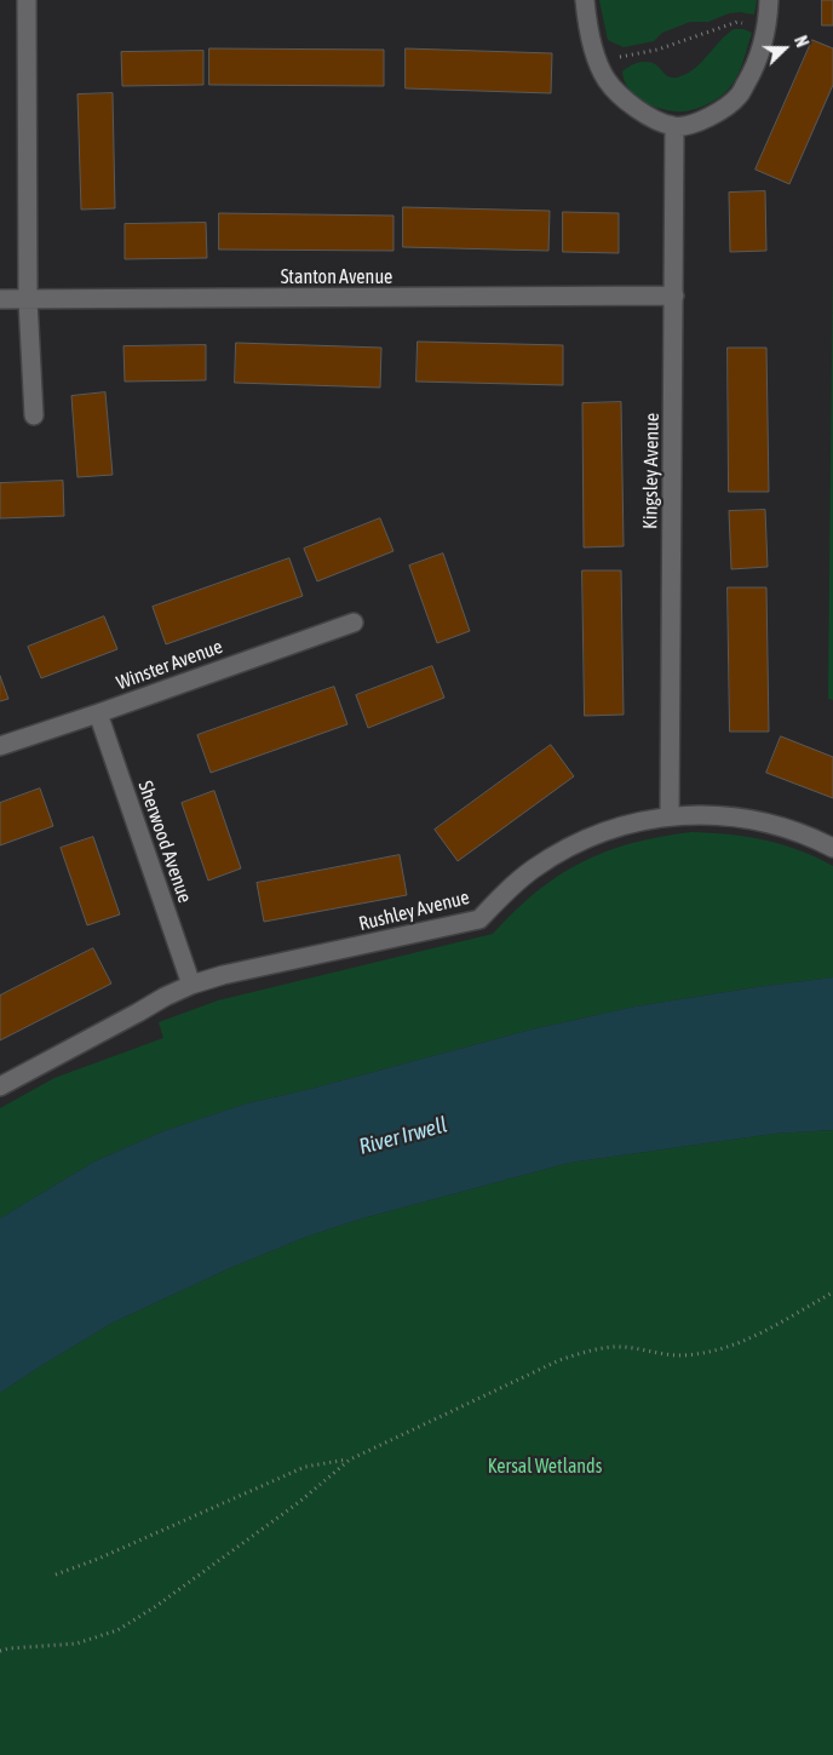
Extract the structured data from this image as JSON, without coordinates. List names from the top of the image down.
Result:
{
  "streets": {
    "street": [
      "Stanton Avenue",
      "Kingsley Avenue",
      "Winster Avenue",
      "Sherwood Avenue",
      "Rushley Avenue"
    ]
  },
  "crossings": [
    ["Stanton Avenue", "Kingsley Avenue"],
    ["Kingsley Avenue", "Rushley Avenue"],
    ["Winster Avenue", "Sherwood Avenue"],
    ["Sherwood Avenue", "Rushley Avenue"]
  ],
  "water": ["River Irwell"],
  "parks": ["Kersal Wetlands"],
  "north": "right"
}
